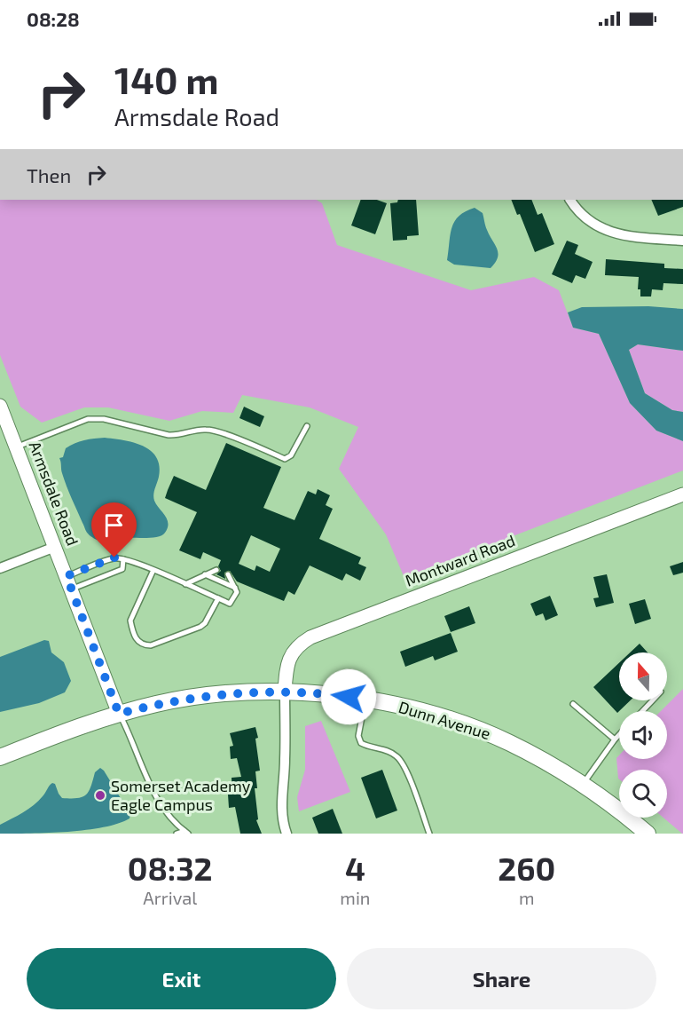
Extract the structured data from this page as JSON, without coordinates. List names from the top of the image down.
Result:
{
  "streets": {
    "main road": ["Dunn Avenue"],
    "street": ["Armsdale Road", "Montward Road"]
  },
  "crossings": [
    ["Armsdale Road", "Dunn Avenue"],
    ["Montward Road", "Dunn Avenue"]
  ],
  "places": ["Somerset Academy Eagle Campus"],
  "north": "top",
  "page": {
    "status": "08:28",
    "turn": ["140 m", "Armsdale Road"],
    "then": "Then",
    "eta": [
      "08:32",
      "Arrival",
      "4",
      "min",
      "260",
      "m"
    ],
    "buttons": ["Exit", "Share"]
  }
}
